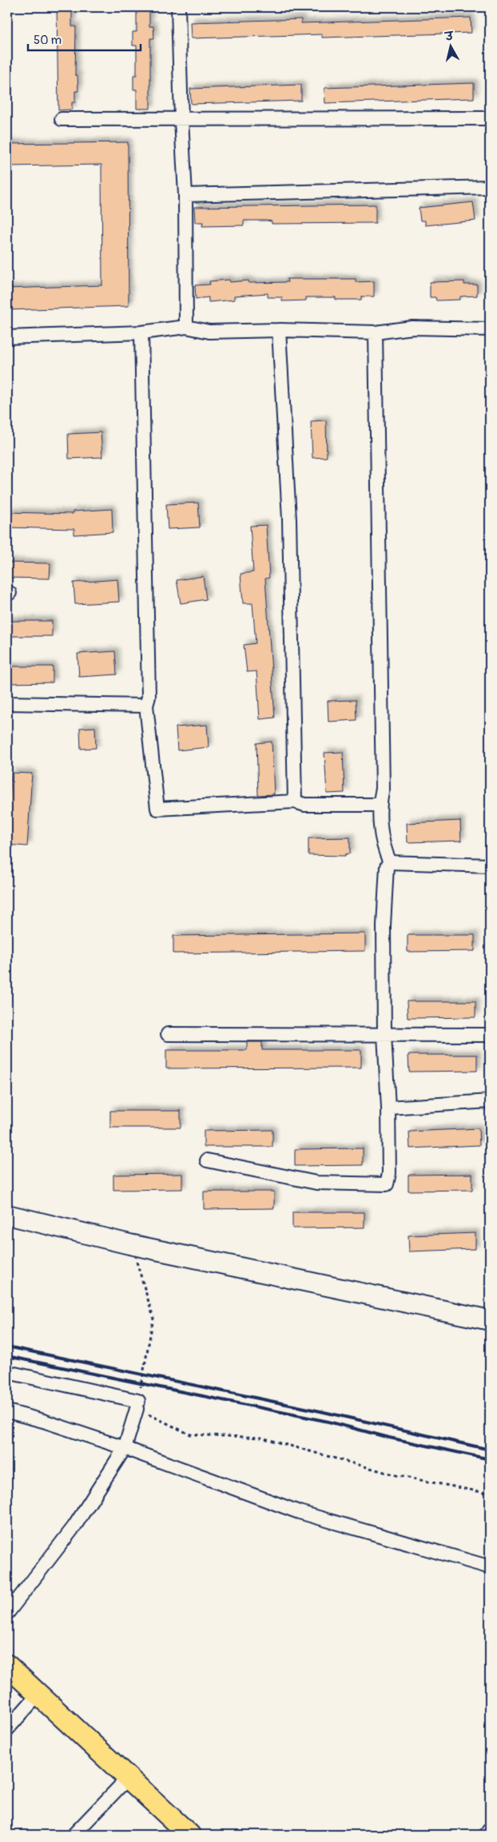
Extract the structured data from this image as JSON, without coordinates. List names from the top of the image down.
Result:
{
  "scale_bar": "50 m",
  "north": "top"
}
